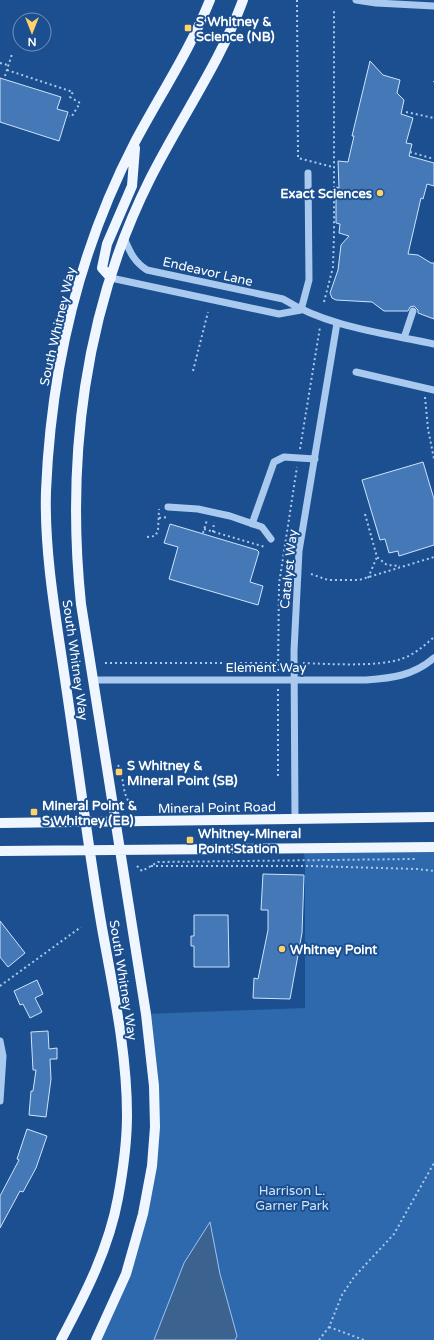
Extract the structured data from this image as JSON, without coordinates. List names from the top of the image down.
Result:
{
  "streets": {
    "main road": ["South Whitney Way", "Mineral Point Road"],
    "street": ["Endeavor Lane", "Catalyst Way", "Element Way"]
  },
  "crossings": [
    ["Endeavor Lane", "South Whitney Way"],
    ["Endeavor Lane", "Catalyst Way"],
    ["South Whitney Way", "Element Way"],
    ["South Whitney Way", "Mineral Point Road"],
    ["Catalyst Way", "Element Way"],
    ["Catalyst Way", "Mineral Point Road"]
  ],
  "parks": ["Harrison L. Garner Park"],
  "places": {
    "transit": [
      "S Whitney & Science (NB)",
      "S Whitney & Mineral Point (SB)",
      "Mineral Point & S Whitney (EB)",
      "Whitney-Mineral Point Station"
    ],
    "other": ["Exact Sciences", "Whitney Point"]
  },
  "north": "bottom"
}
